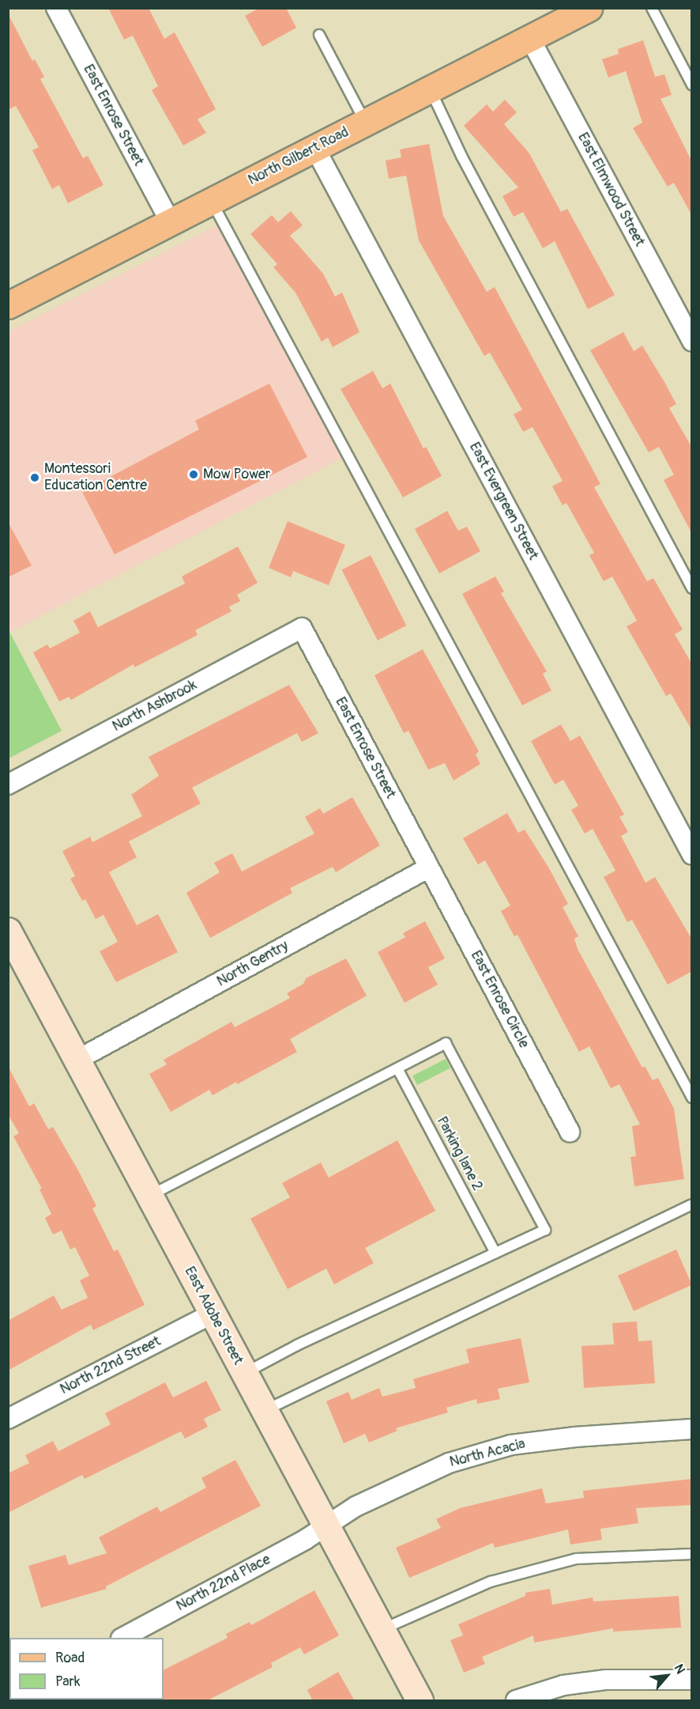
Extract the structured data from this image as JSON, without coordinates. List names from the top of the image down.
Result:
{
  "streets": {
    "main road": ["North Gilbert Road"],
    "street": [
      "East Enrose Street",
      "East Elmwood Street",
      "East Evergreen Street",
      "North Ashbrook",
      "North Gentry",
      "East Enrose Circle",
      "East Adobe Street",
      "North 22nd Street",
      "North Acacia",
      "North 22nd Place"
    ],
    "lane": ["Parking lane 2"]
  },
  "crossings": [
    ["East Enrose Street", "North Gilbert Road"],
    ["East Enrose Street", "North Ashbrook"],
    ["East Enrose Street", "North Gentry"],
    ["East Enrose Street", "East Enrose Circle"],
    ["North Gilbert Road", "East Elmwood Street"],
    ["North Gilbert Road", "East Evergreen Street"],
    ["North Gentry", "East Enrose Circle"],
    ["North Gentry", "East Adobe Street"],
    ["East Adobe Street", "North 22nd Street"],
    ["East Adobe Street", "North Acacia"],
    ["East Adobe Street", "North 22nd Place"],
    ["North Acacia", "North 22nd Place"]
  ],
  "places": ["Mow Power", "Montessori Education Centre"],
  "legend": ["Road", "Park"],
  "north": "top right"
}
